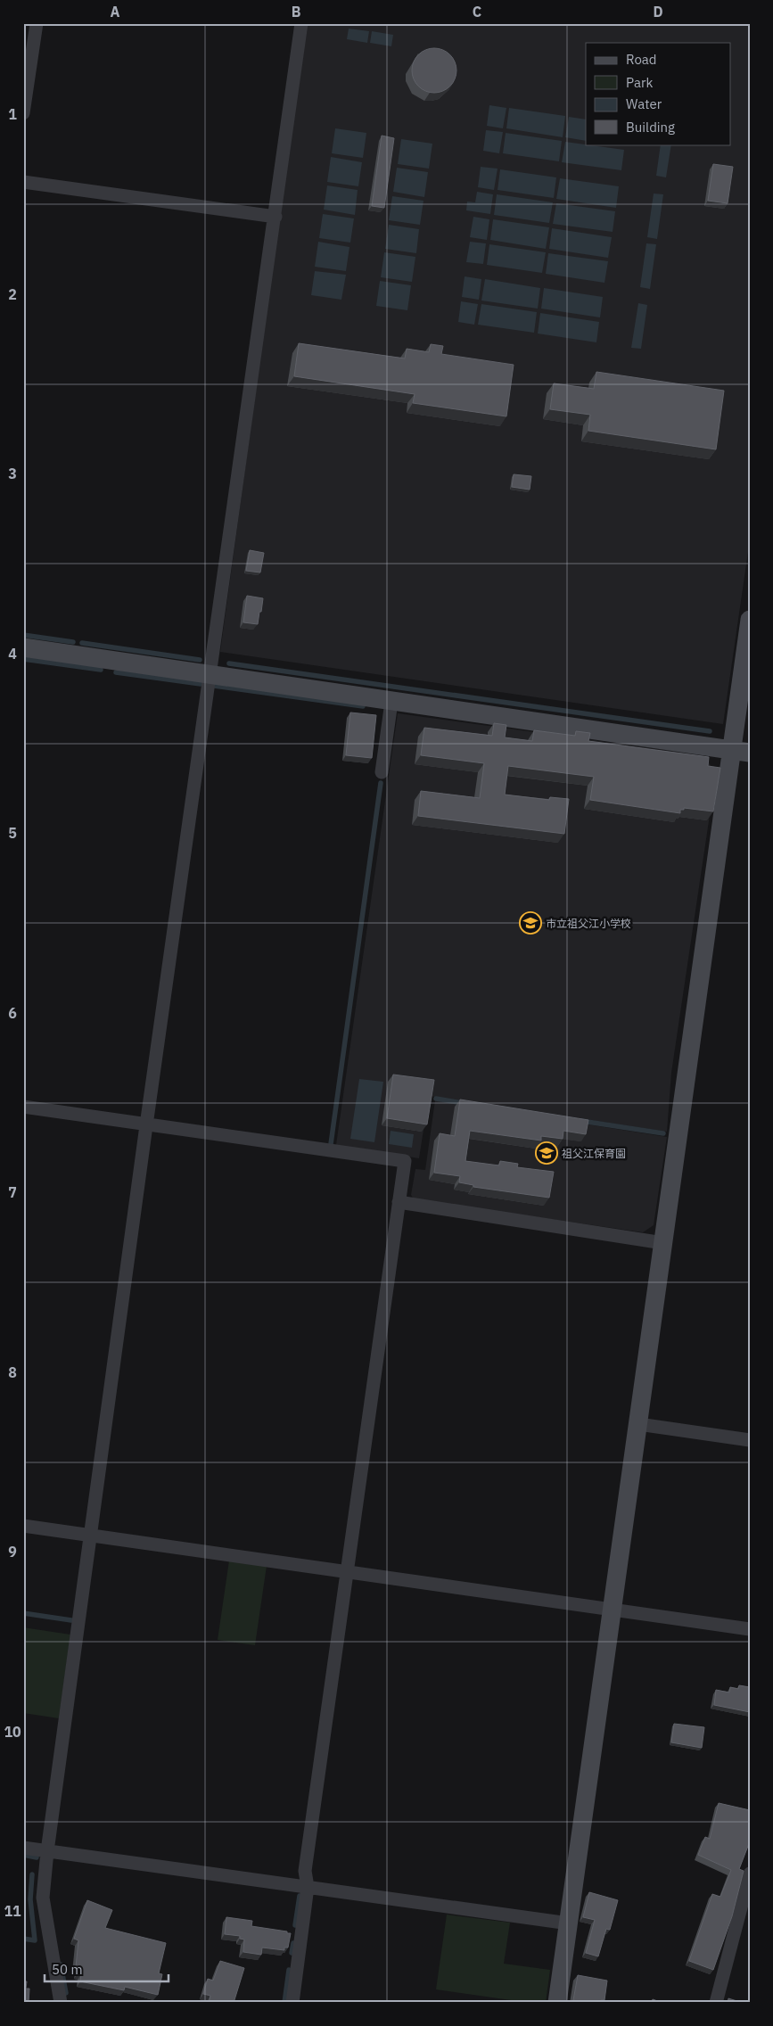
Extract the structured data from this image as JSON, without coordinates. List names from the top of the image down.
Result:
{
  "places": {
    "school or university": ["市立祖父江小学校", "祖父江保育園"]
  },
  "legend": [
    "Road",
    "Park",
    "Water",
    "Building"
  ],
  "scale_bar": "50 m",
  "grid": {
    "columns": [
      "A",
      "B",
      "C",
      "D"
    ],
    "rows": [
      "1",
      "2",
      "3",
      "4",
      "5",
      "6",
      "7",
      "8",
      "9",
      "10",
      "11"
    ]
  }
}
